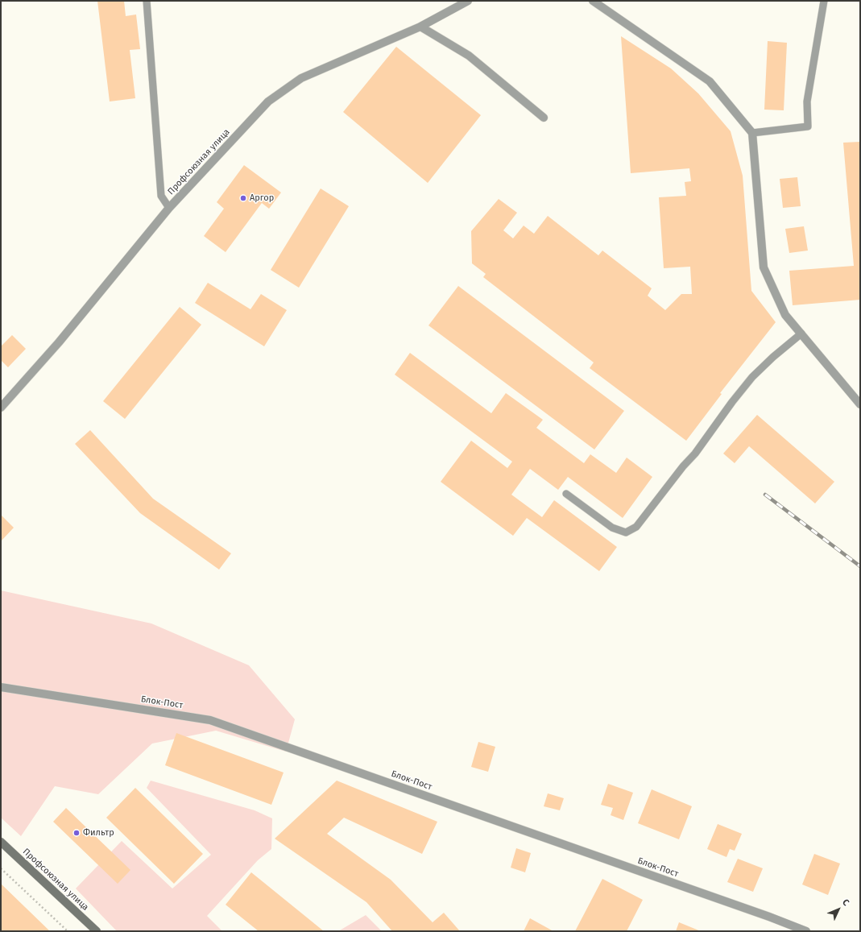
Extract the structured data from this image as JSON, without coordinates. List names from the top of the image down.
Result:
{
  "streets": {
    "main road": ["Профсоюзная улица"],
    "street": ["Блок-Пост"]
  },
  "places": ["Аргор", "Фильтр"],
  "north": "top right"
}
